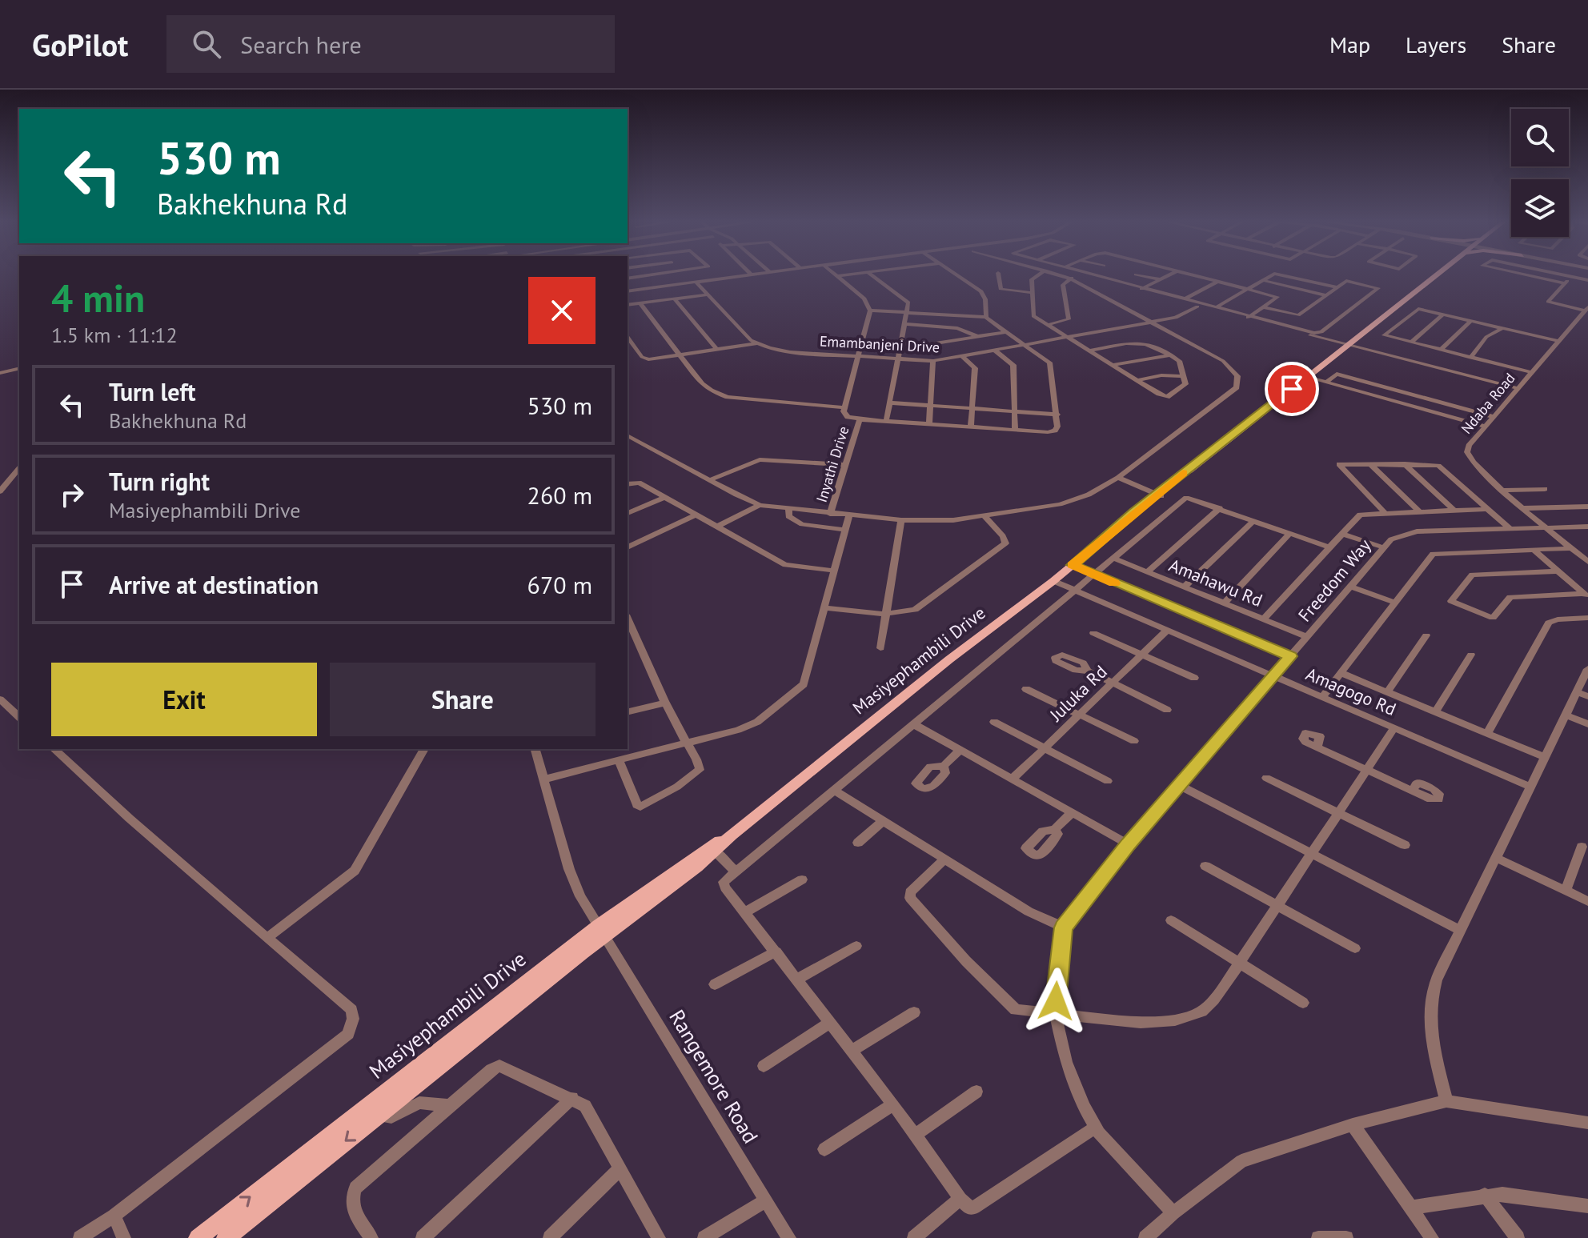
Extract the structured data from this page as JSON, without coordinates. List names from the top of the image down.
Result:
{
  "streets": {
    "main road": ["Masiyephambili Drive"],
    "street": [
      "Emambanjeni Drive",
      "Ndaba Road",
      "Inyathi Drive",
      "Freedom Way",
      "Amahawu Rd",
      "Amagogo Rd",
      "Juluka Rd",
      "Rangemore Road"
    ]
  },
  "crossings": [
    ["Emambanjeni Drive", "Inyathi Drive"],
    ["Ndaba Road", "Freedom Way"],
    ["Freedom Way", "Amahawu Rd"],
    ["Freedom Way", "Amagogo Rd"],
    ["Masiyephambili Drive", "Amagogo Rd"],
    ["Masiyephambili Drive", "Rangemore Road"],
    ["Amagogo Rd", "Juluka Rd"]
  ],
  "page": {
    "header": "GoPilot",
    "search": "Search here",
    "nav": ["Map", "Layers", "Share"],
    "turn": ["530 m", "Bakhekhuna Rd"],
    "heading": ["4 min", "1.5 km · 11:12"],
    "list": [
      {
        "name": "Turn left",
        "note": "Bakhekhuna Rd",
        "value": "530 m"
      },
      {
        "name": "Turn right",
        "note": "Masiyephambili Drive",
        "value": "260 m"
      },
      {
        "name": "Arrive at destination",
        "value": "670 m"
      }
    ],
    "buttons": ["Exit", "Share"]
  }
}
